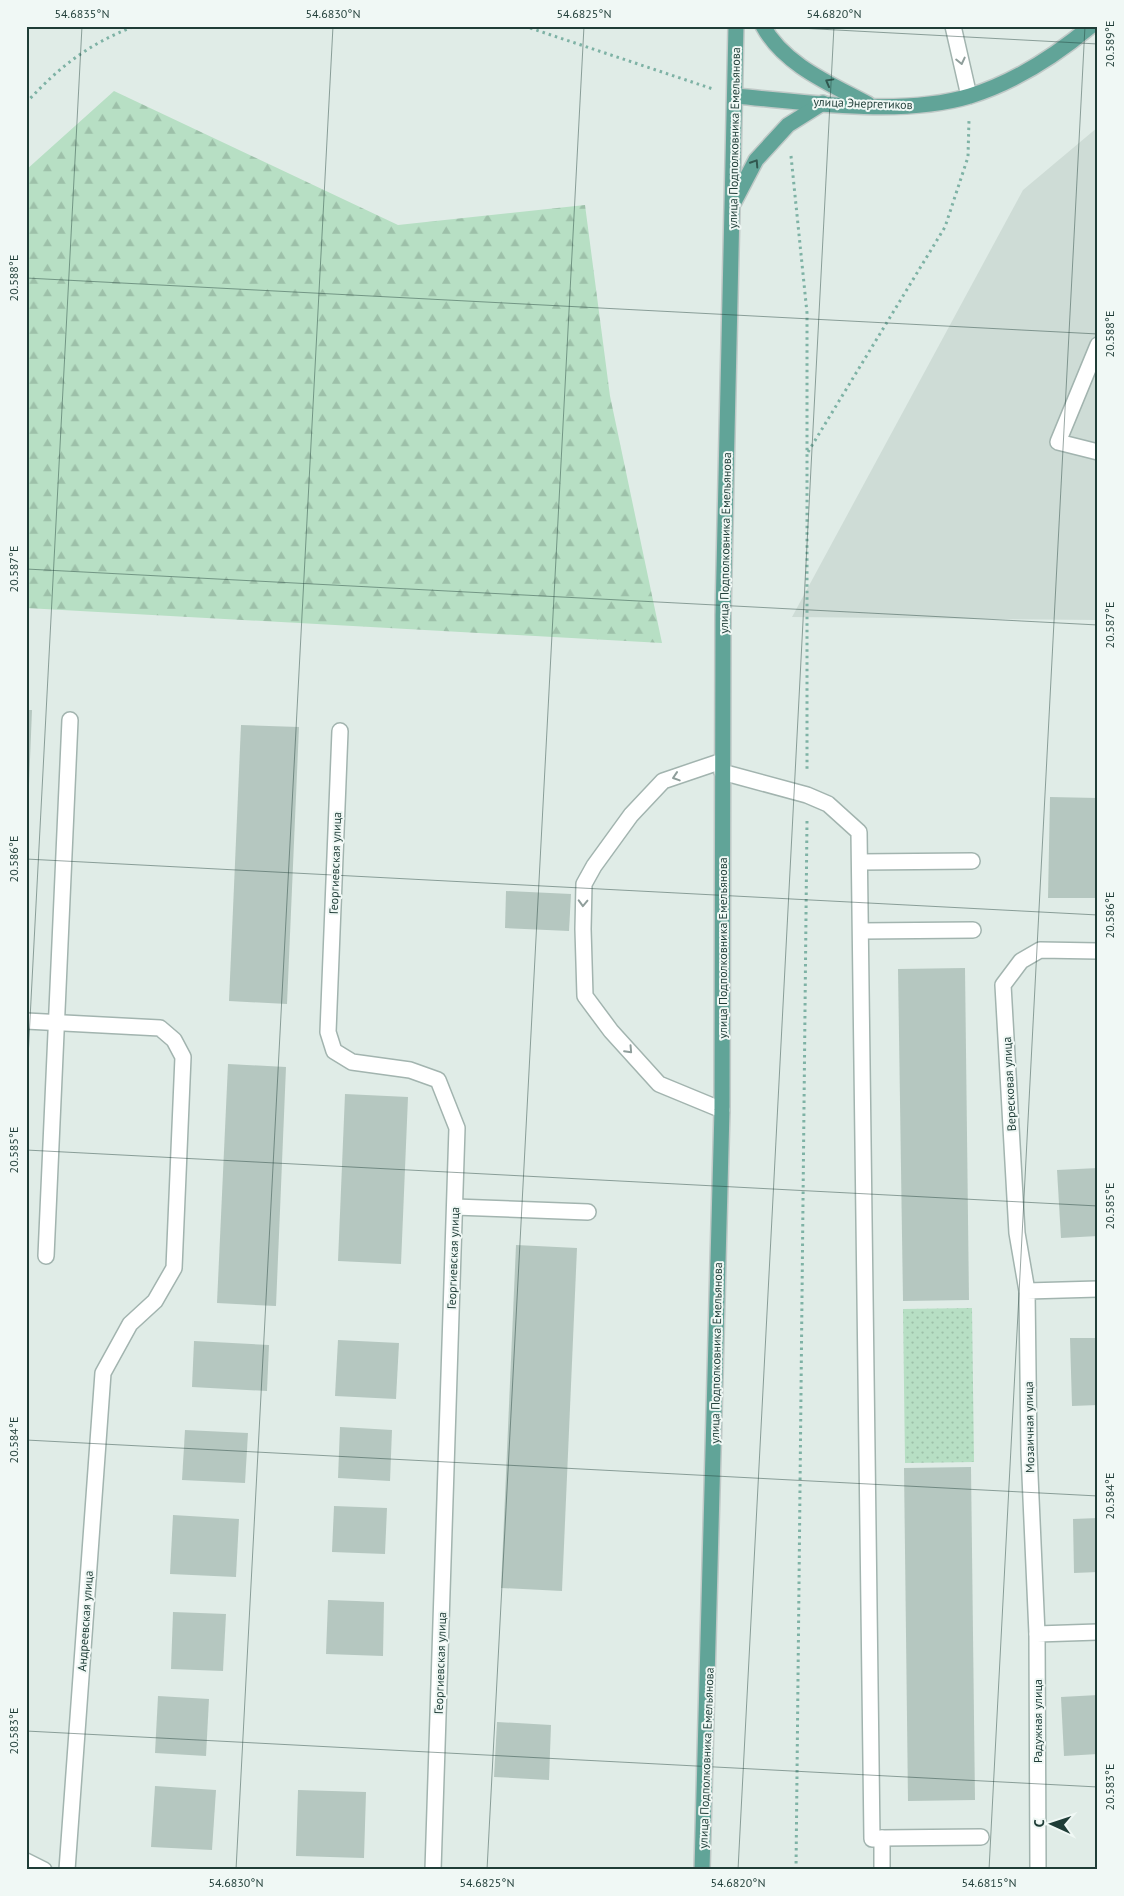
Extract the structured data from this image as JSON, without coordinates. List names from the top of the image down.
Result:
{
  "streets": {
    "main road": ["улица Энергетиков", "улица Подполковника Емельянова"],
    "street": [
      "Георгиевская улица",
      "Вересковая улица",
      "Мозаичная улица",
      "Андреевская улица",
      "Радужная улица"
    ]
  },
  "crossings": [
    ["улица Энергетиков", "улица Подполковника Емельянова"],
    ["Вересковая улица", "Мозаичная улица"],
    ["Мозаичная улица", "Радужная улица"]
  ],
  "north": "left",
  "coordinates": [
    "54.6835°N",
    "54.6830°N",
    "54.6825°N",
    "54.6820°N",
    "20.589°E",
    "20.588°E",
    "20.587°E",
    "20.586°E",
    "20.585°E",
    "20.584°E",
    "20.583°E",
    "54.6815°N"
  ]
}
